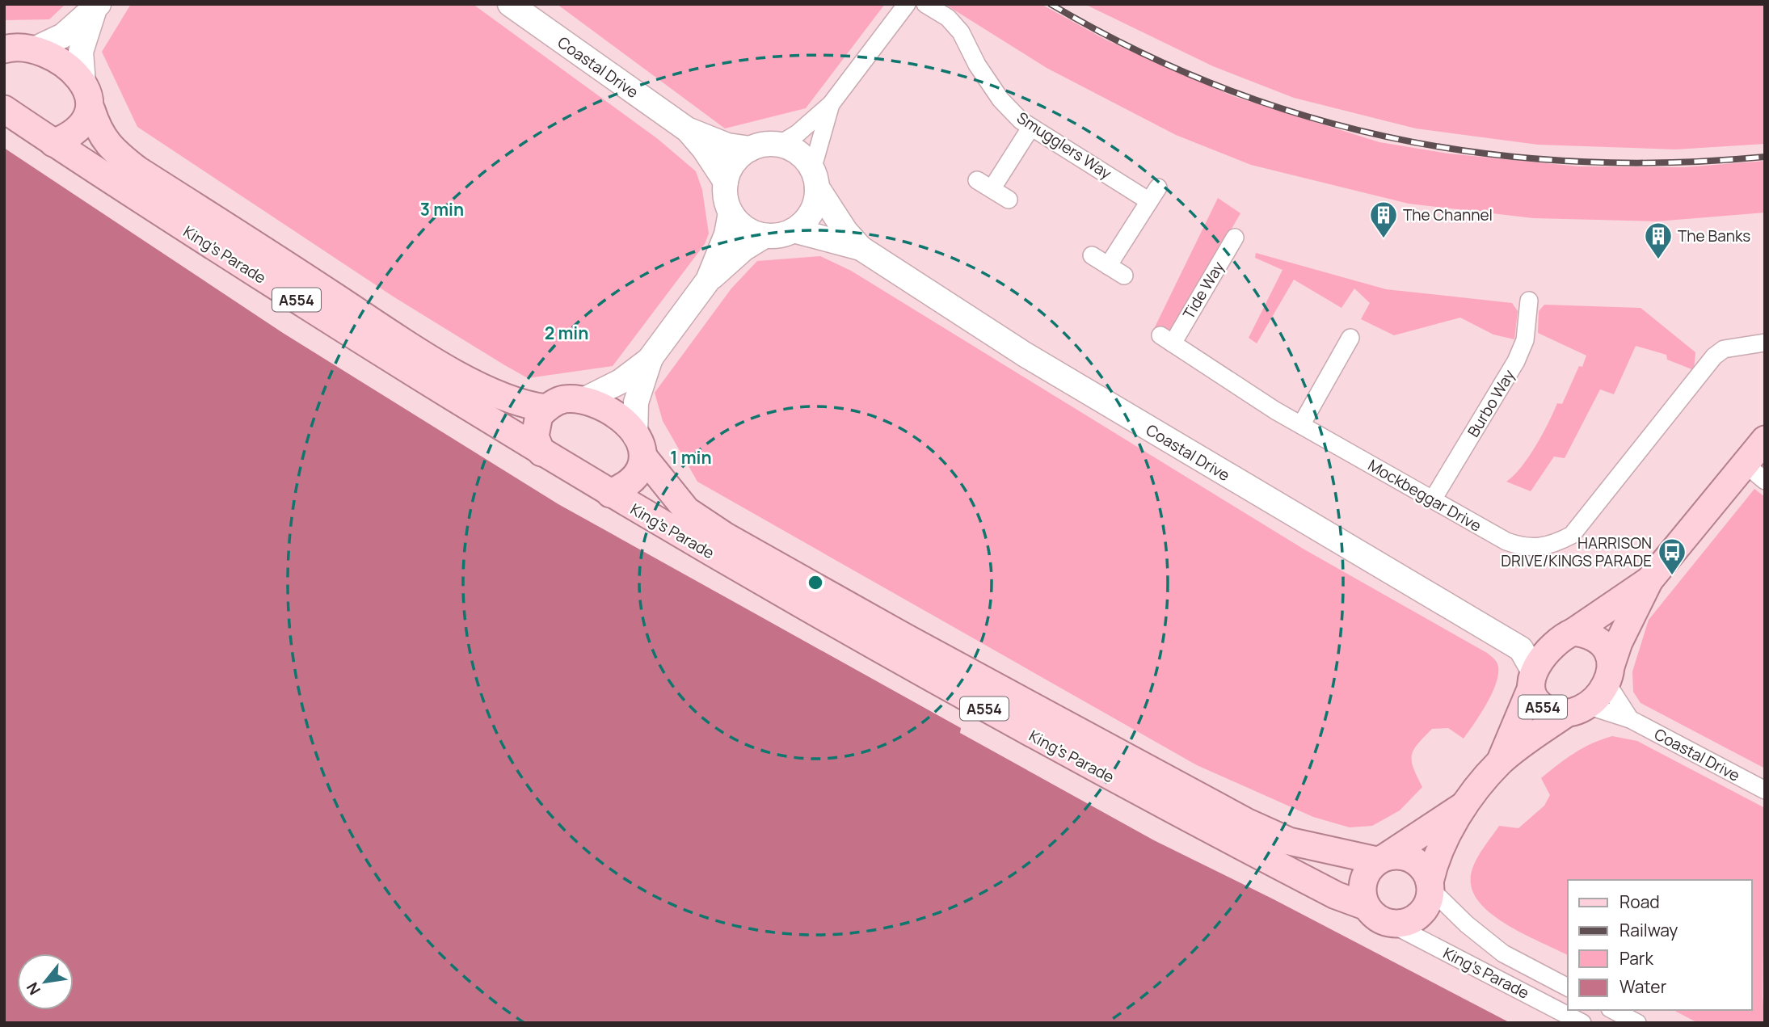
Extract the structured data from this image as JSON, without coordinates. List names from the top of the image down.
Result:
{
  "streets": {
    "main road": ["King's Parade", "A554"],
    "street": [
      "Coastal Drive",
      "Smugglers Way",
      "Tide Way",
      "Burbo Way",
      "Mockbeggar Drive"
    ]
  },
  "crossings": [
    ["Coastal Drive", "A554"],
    ["King's Parade", "A554"],
    ["Tide Way", "Mockbeggar Drive"],
    ["Burbo Way", "Mockbeggar Drive"]
  ],
  "places": {
    "building": ["The Channel", "The Banks"],
    "bus stop": ["HARRISON DRIVE/KINGS PARADE"]
  },
  "legend": [
    "Road",
    "Railway",
    "Park",
    "Water"
  ],
  "north": "bottom left",
  "rings": ["3 min", "2 min", "1 min"]
}
